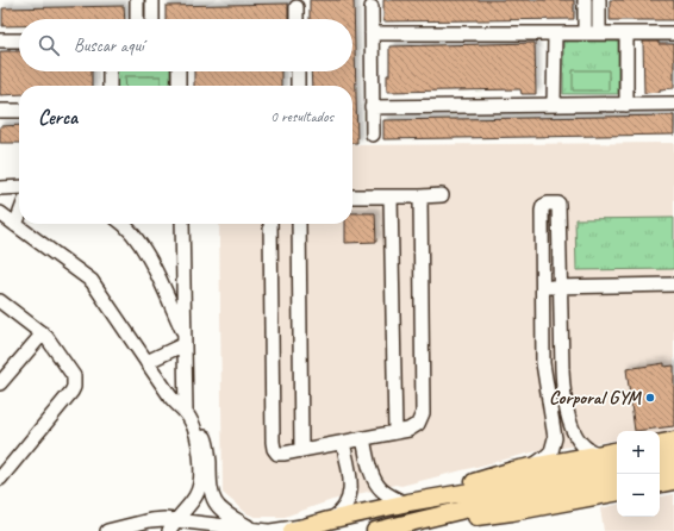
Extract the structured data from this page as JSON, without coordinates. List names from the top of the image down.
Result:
{
  "places": ["Corporal GYM"],
  "page": {
    "search": "Buscar aquí",
    "heading": ["Cerca", "0 resultados"],
    "map_buttons": ["+", "−"]
  }
}
